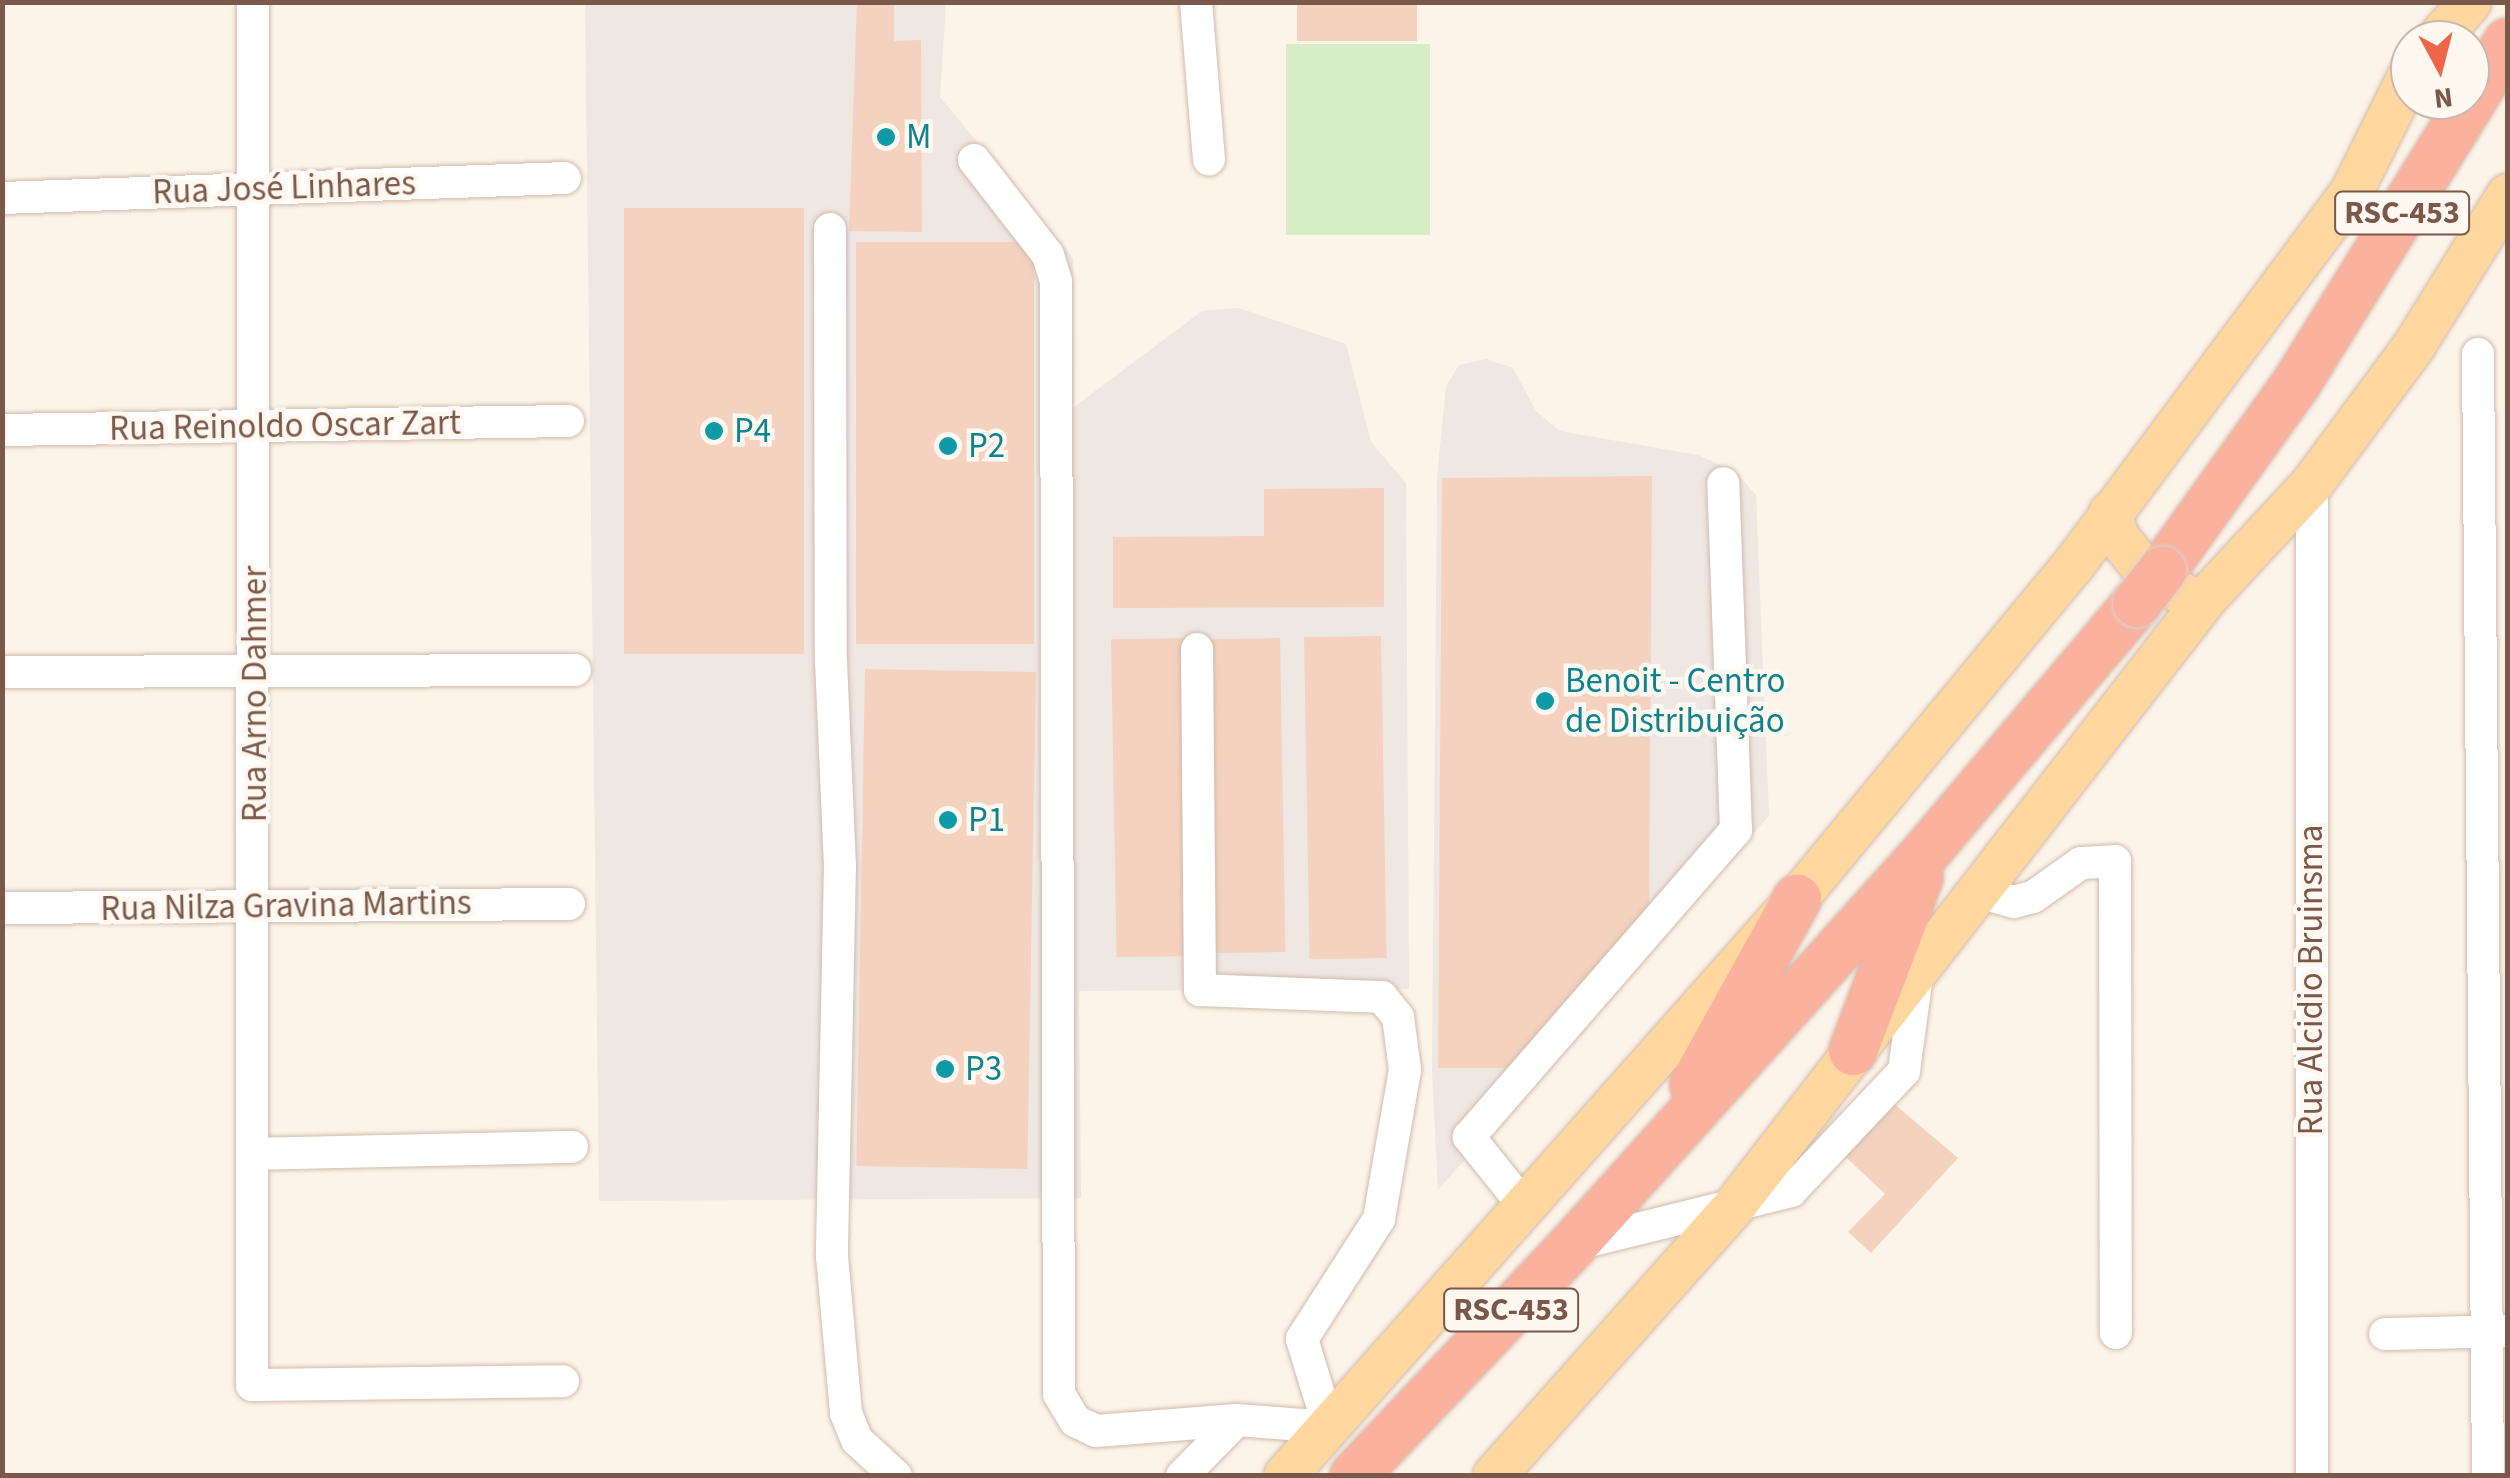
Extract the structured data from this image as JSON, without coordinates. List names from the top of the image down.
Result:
{
  "streets": {
    "highway": ["RSC-453"],
    "street": [
      "Rua José Linhares",
      "Rua Reinoldo Oscar Zart",
      "Rua Arno Dahmer",
      "Rua Nilza Gravina Martins",
      "Rua Alcidio Bruinsma"
    ]
  },
  "crossings": [
    ["Rua José Linhares", "Rua Arno Dahmer"],
    ["Rua Reinoldo Oscar Zart", "Rua Arno Dahmer"],
    ["Rua Arno Dahmer", "Rua Nilza Gravina Martins"]
  ],
  "places": [
    "M",
    "P4",
    "P2",
    "Benoit - Centro de Distribuição",
    "P1",
    "P3"
  ],
  "north": "bottom"
}
